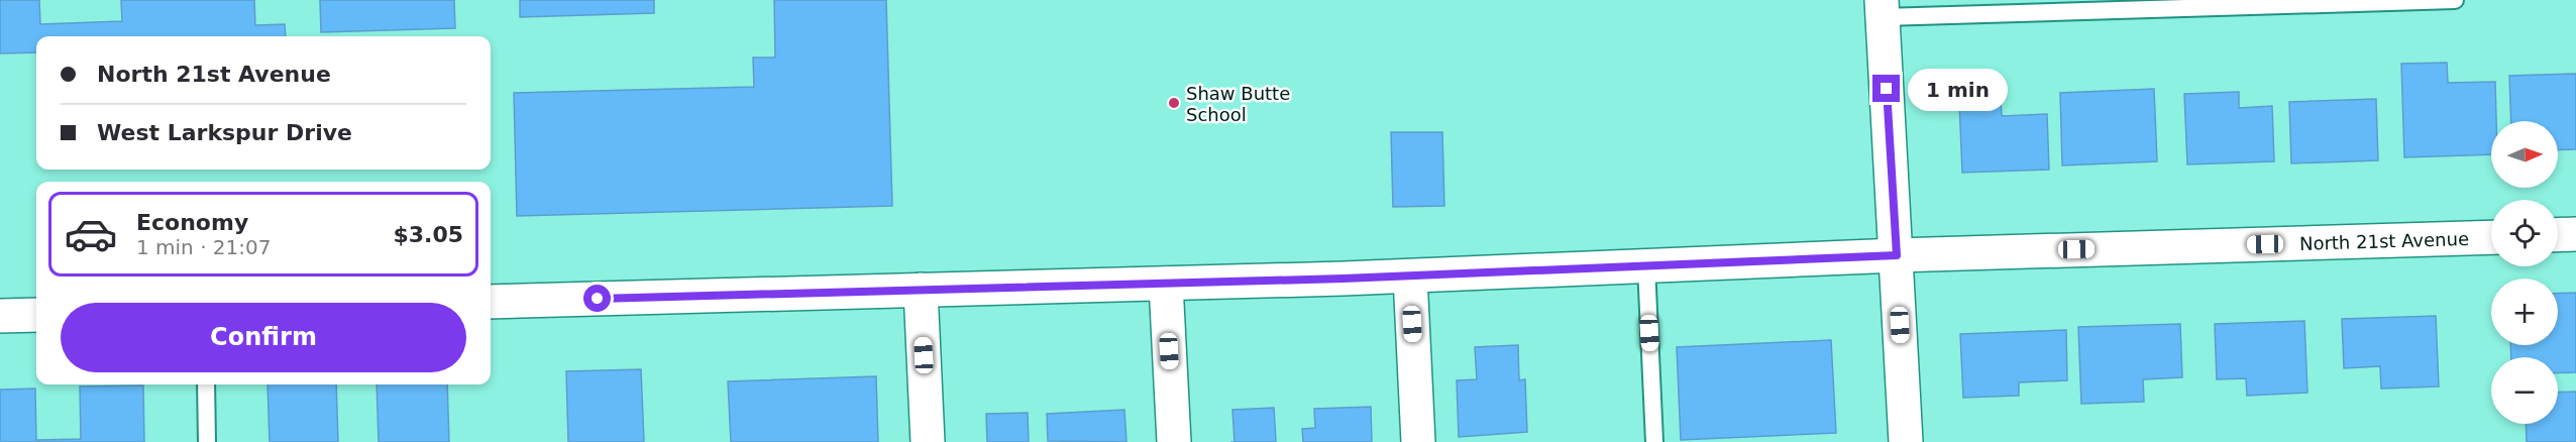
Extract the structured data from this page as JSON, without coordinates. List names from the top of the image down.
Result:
{
  "streets": {
    "street": ["North 21st Avenue"]
  },
  "places": ["Shaw Butte School"],
  "north": "right",
  "page": {
    "banner": ["North 21st Avenue", "West Larkspur Drive"],
    "bubble": "1 min",
    "map_buttons": ["+", "−"],
    "list": [
      {
        "name": "Economy",
        "note": "1 min · 21:07",
        "value": "$3.05"
      }
    ],
    "buttons": "Confirm"
  }
}
